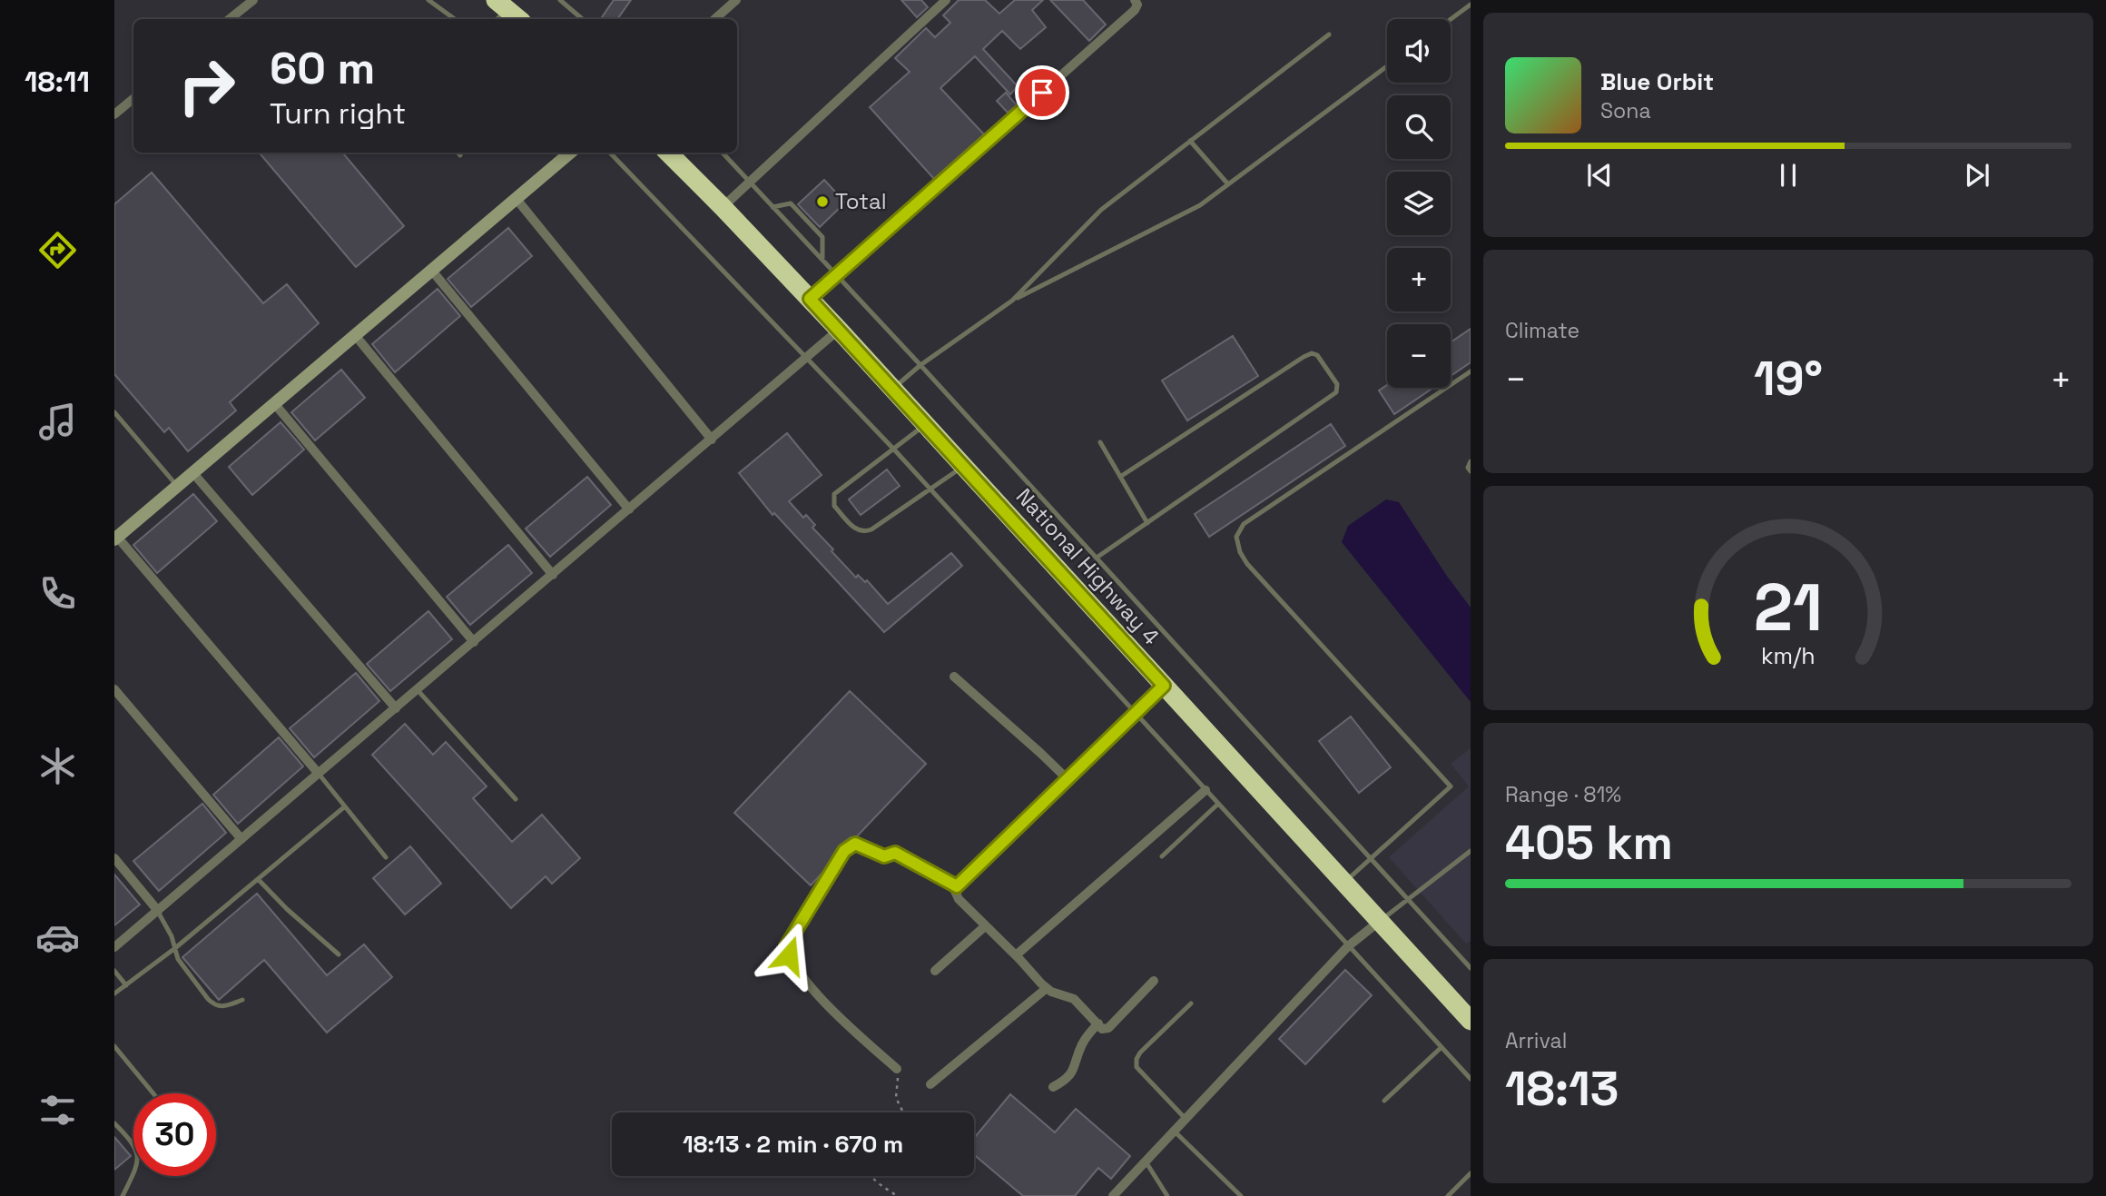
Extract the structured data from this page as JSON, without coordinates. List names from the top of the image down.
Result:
{
  "streets": {
    "highway": ["National Highway 4"]
  },
  "places": ["Total"],
  "page": {
    "tabs": "18:11",
    "map_buttons": ["+", "−"],
    "turn": ["60 m", "Turn right"],
    "song": ["Blue Orbit", "Sona"],
    "tile": [
      "Climate",
      ["Range · 81%", "405 km"],
      ["Arrival", "18:13"]
    ],
    "heat": ["−", "19°", "+"],
    "limit": "30",
    "trip": "18:13 · 2 min · 670 m",
    "gauge": ["21", "km/h"]
  }
}
